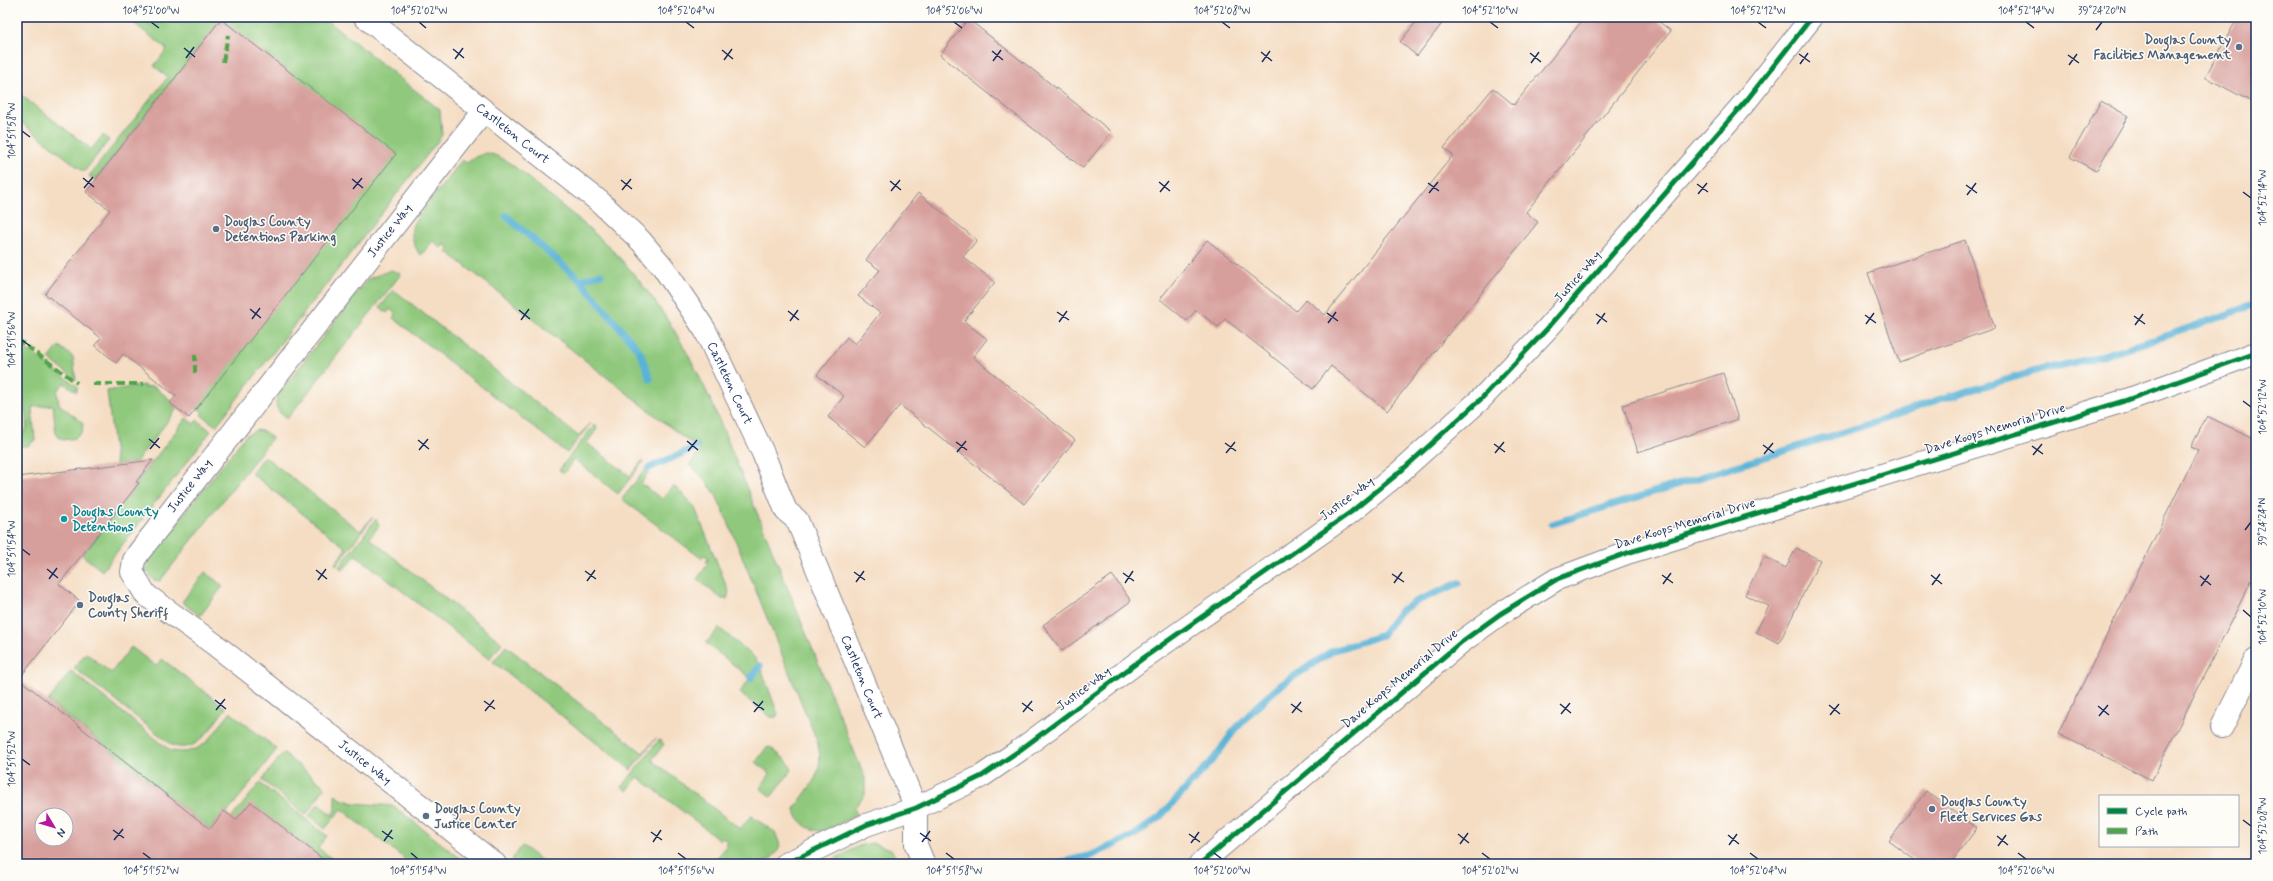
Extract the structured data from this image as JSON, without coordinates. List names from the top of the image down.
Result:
{
  "streets": {
    "street": ["Castleton Court", "Justice Way", "Dave Koops Memorial Drive"]
  },
  "crossings": [
    ["Castleton Court", "Justice Way"]
  ],
  "places": [
    "Douglas County Facilities Management",
    "Douglas County Detentions Parking",
    "Douglas County Detentions",
    "Douglas County Sheriff",
    "Douglas County Fleet Services Gas",
    "Douglas County Justice Center"
  ],
  "legend": ["Cycle path", "Path"],
  "north": "bottom right",
  "coordinates": [
    "104°52'00\"W",
    "104°52'02\"W",
    "104°52'04\"W",
    "104°52'06\"W",
    "104°52'08\"W",
    "104°52'10\"W",
    "104°52'12\"W",
    "104°52'14\"W",
    "39°24'20\"N",
    "104°51'58\"W",
    "104°51'56\"W",
    "39°24'24\"N",
    "104°51'54\"W",
    "104°51'52\"W"
  ]
}
